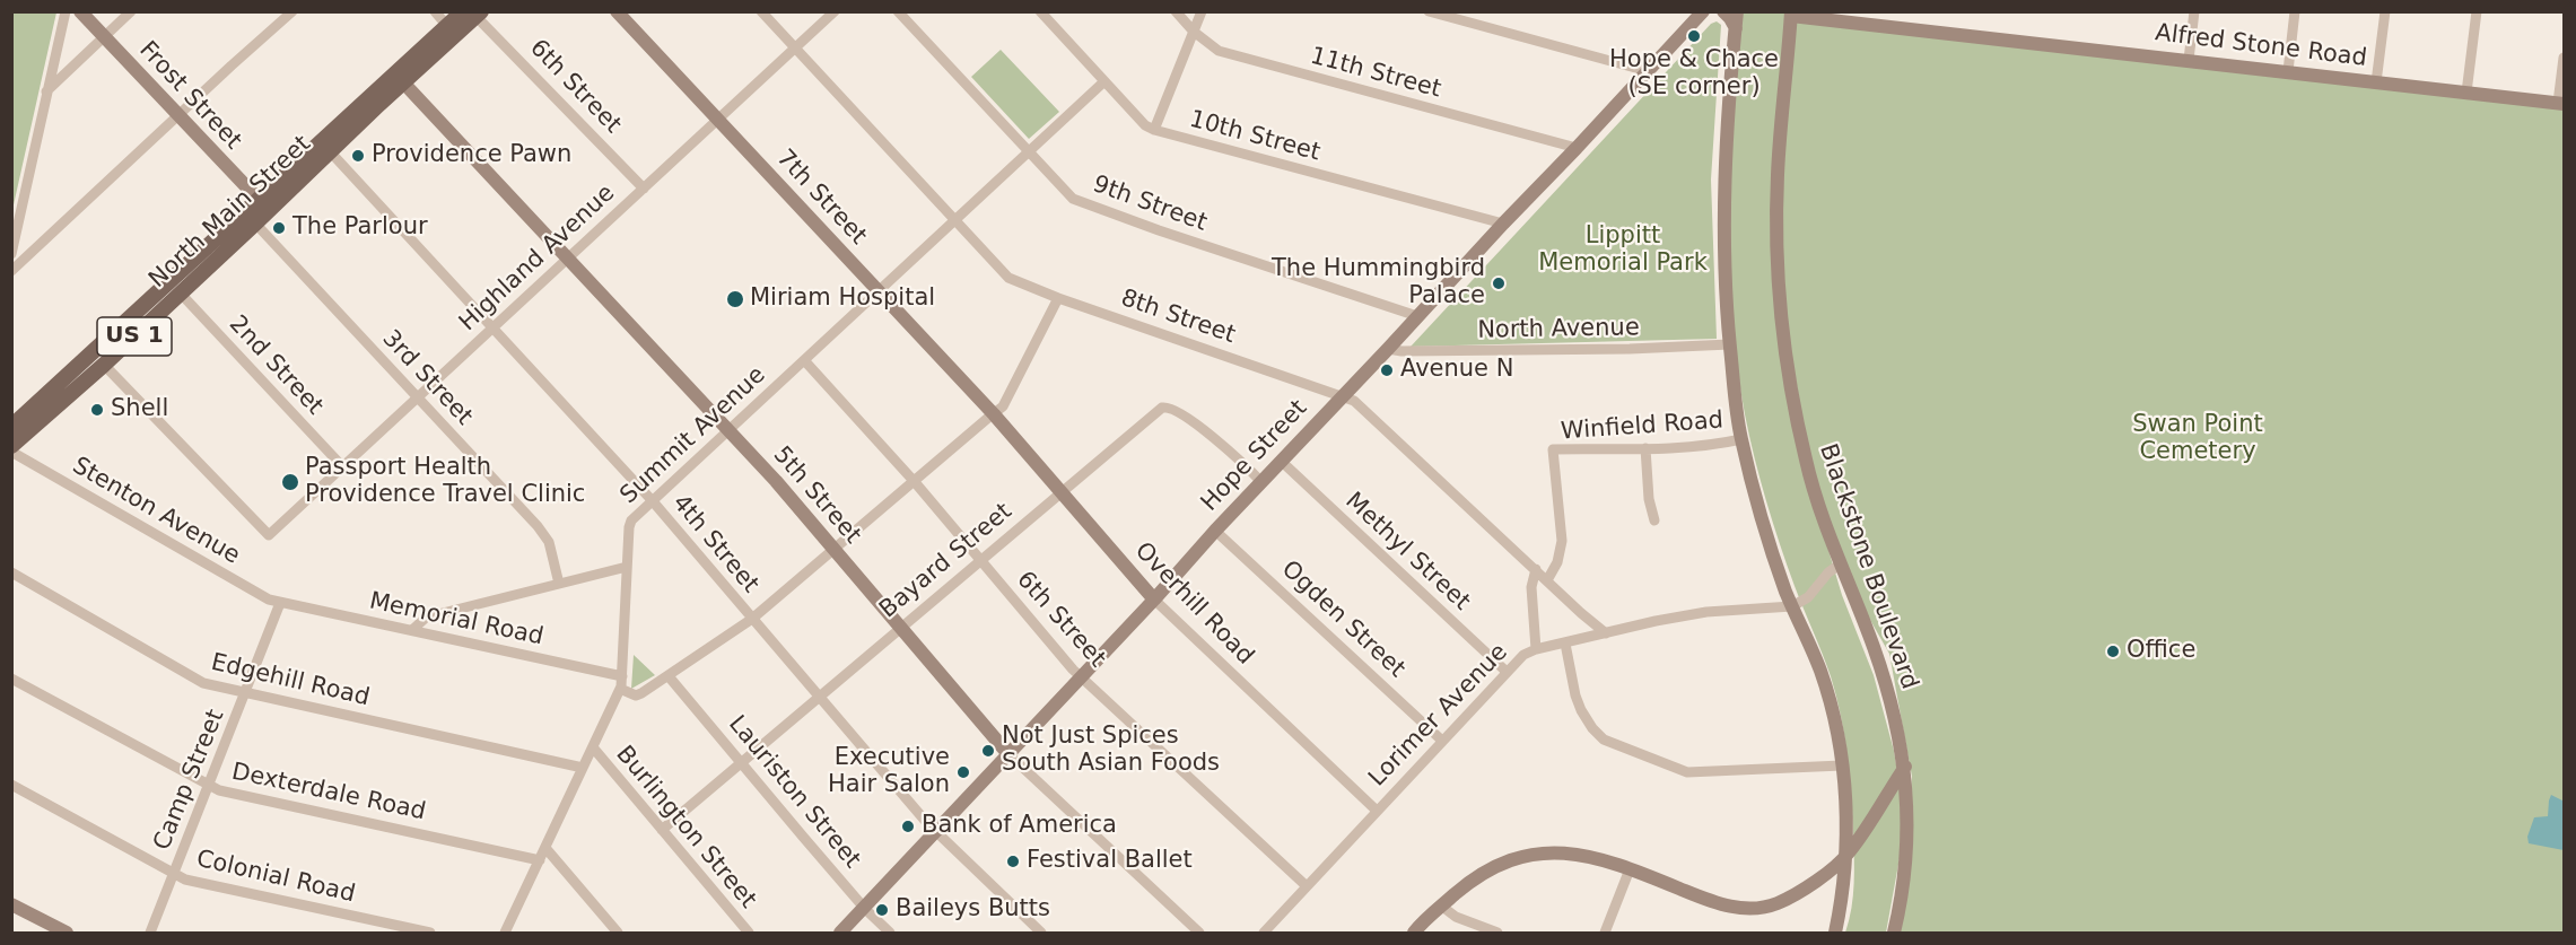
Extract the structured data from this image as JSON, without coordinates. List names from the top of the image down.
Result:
{
  "streets": {
    "main road": ["North Main Street", "US 1"],
    "street": [
      "Alfred Stone Road",
      "11th Street",
      "6th Street",
      "Frost Street",
      "10th Street",
      "7th Street",
      "9th Street",
      "Highland Avenue",
      "8th Street",
      "North Avenue",
      "2nd Street",
      "3rd Street",
      "Winfield Road",
      "Summit Avenue",
      "Hope Street",
      "5th Street",
      "Stenton Avenue",
      "4th Street",
      "Methyl Street",
      "Bayard Street",
      "Blackstone Boulevard",
      "Overhill Road",
      "Memorial Road",
      "Ogden Street",
      "Edgehill Road",
      "Lorimer Avenue",
      "Camp Street",
      "Dexterdale Road",
      "Lauriston Street",
      "Burlington Street",
      "Colonial Road"
    ]
  },
  "crossings": [
    ["Alfred Stone Road", "Blackstone Boulevard"],
    ["11th Street", "Hope Street"],
    ["6th Street", "North Main Street"],
    ["6th Street", "Highland Avenue"],
    ["6th Street", "Summit Avenue"],
    ["6th Street", "Hope Street"],
    ["6th Street", "Bayard Street"],
    ["6th Street", "Lorimer Avenue"],
    ["Frost Street", "North Main Street"],
    ["10th Street", "Summit Avenue"],
    ["10th Street", "Hope Street"],
    ["7th Street", "Highland Avenue"],
    ["7th Street", "Summit Avenue"],
    ["7th Street", "Overhill Road"],
    ["9th Street", "Summit Avenue"],
    ["9th Street", "Hope Street"],
    ["North Main Street", "Highland Avenue"],
    ["North Main Street", "2nd Street"],
    ["North Main Street", "3rd Street"],
    ["North Main Street", "5th Street"],
    ["North Main Street", "4th Street"],
    ["Highland Avenue", "8th Street"],
    ["Highland Avenue", "2nd Street"],
    ["Highland Avenue", "3rd Street"],
    ["Highland Avenue", "5th Street"],
    ["Highland Avenue", "4th Street"],
    ["8th Street", "Winfield Road"],
    ["8th Street", "Summit Avenue"],
    ["8th Street", "Hope Street"],
    ["8th Street", "Lorimer Avenue"],
    ["North Avenue", "Hope Street"],
    ["Summit Avenue", "5th Street"],
    ["Summit Avenue", "4th Street"],
    ["Summit Avenue", "Memorial Road"],
    ["Summit Avenue", "Edgehill Road"],
    ["Summit Avenue", "Dexterdale Road"],
    ["Summit Avenue", "Burlington Street"],
    ["Hope Street", "5th Street"],
    ["Hope Street", "4th Street"],
    ["Hope Street", "Methyl Street"],
    ["Hope Street", "Bayard Street"],
    ["Hope Street", "Overhill Road"],
    ["Hope Street", "Ogden Street"],
    ["Hope Street", "Lauriston Street"],
    ["5th Street", "Bayard Street"],
    ["Stenton Avenue", "Memorial Road"],
    ["Stenton Avenue", "Camp Street"],
    ["4th Street", "Bayard Street"],
    ["Methyl Street", "Lorimer Avenue"],
    ["Bayard Street", "Overhill Road"],
    ["Bayard Street", "Lauriston Street"],
    ["Bayard Street", "Burlington Street"],
    ["Overhill Road", "Lorimer Avenue"],
    ["Memorial Road", "Camp Street"],
    ["Ogden Street", "Lorimer Avenue"],
    ["Edgehill Road", "Camp Street"],
    ["Camp Street", "Dexterdale Road"],
    ["Camp Street", "Colonial Road"]
  ],
  "parks": ["Lippitt Memorial Park", "Swan Point Cemetery"],
  "places": [
    "Hope & Chace (SE corner)",
    "Providence Pawn",
    "The Parlour",
    "The Hummingbird Palace",
    "Miriam Hospital",
    "Avenue N",
    "Shell",
    "Passport Health Providence Travel Clinic",
    "Office",
    "Not Just Spices South Asian Foods",
    "Executive Hair Salon",
    "Bank of America",
    "Festival Ballet",
    "Baileys Butts"
  ]
}
